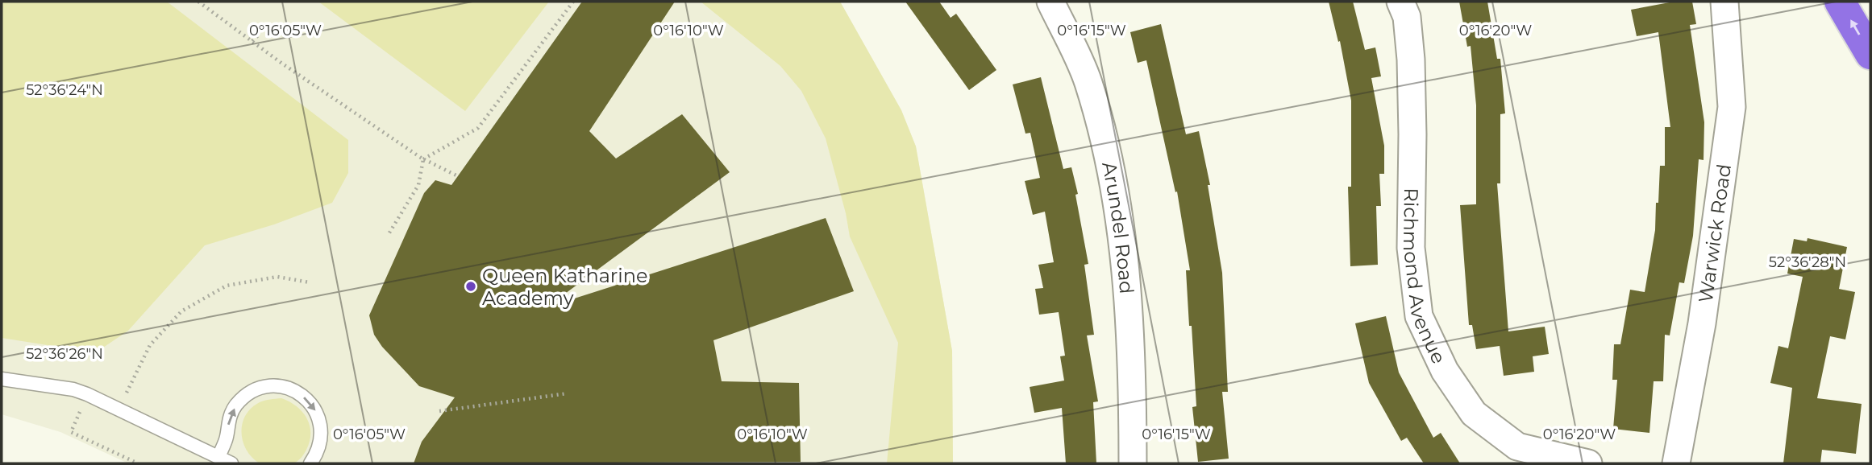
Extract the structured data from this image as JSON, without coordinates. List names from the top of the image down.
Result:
{
  "streets": {
    "street": ["Arundel Road", "Warwick Road", "Richmond Avenue"]
  },
  "places": ["Queen Katharine Academy"],
  "coordinates": [
    "0°16'05\"W",
    "0°16'10\"W",
    "0°16'15\"W",
    "0°16'20\"W",
    "52°36'24\"N",
    "52°36'28\"N",
    "52°36'26\"N"
  ]
}
